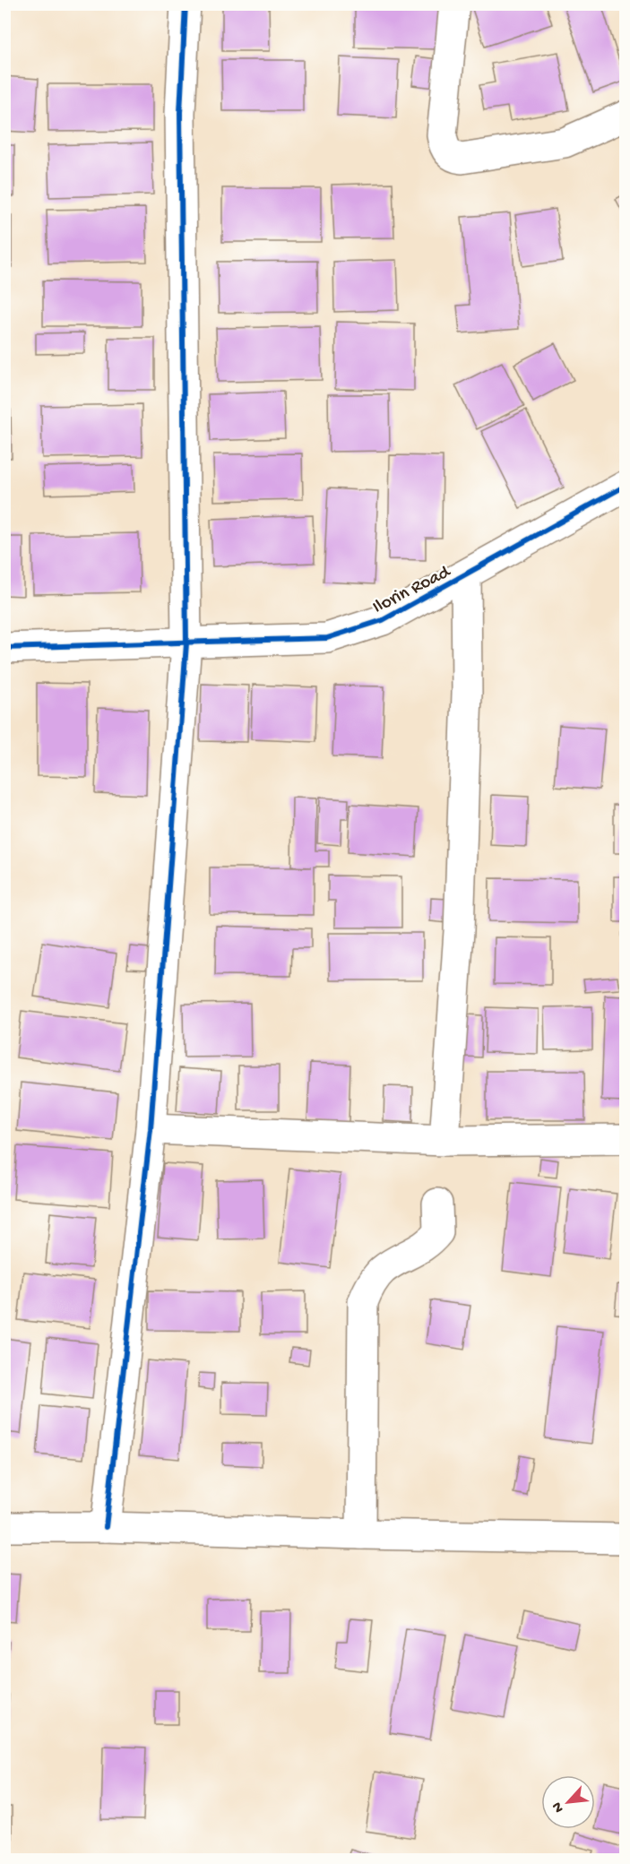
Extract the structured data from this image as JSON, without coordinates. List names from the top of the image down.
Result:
{
  "streets": {
    "street": ["Ilorin Road"]
  },
  "north": "bottom left"
}
